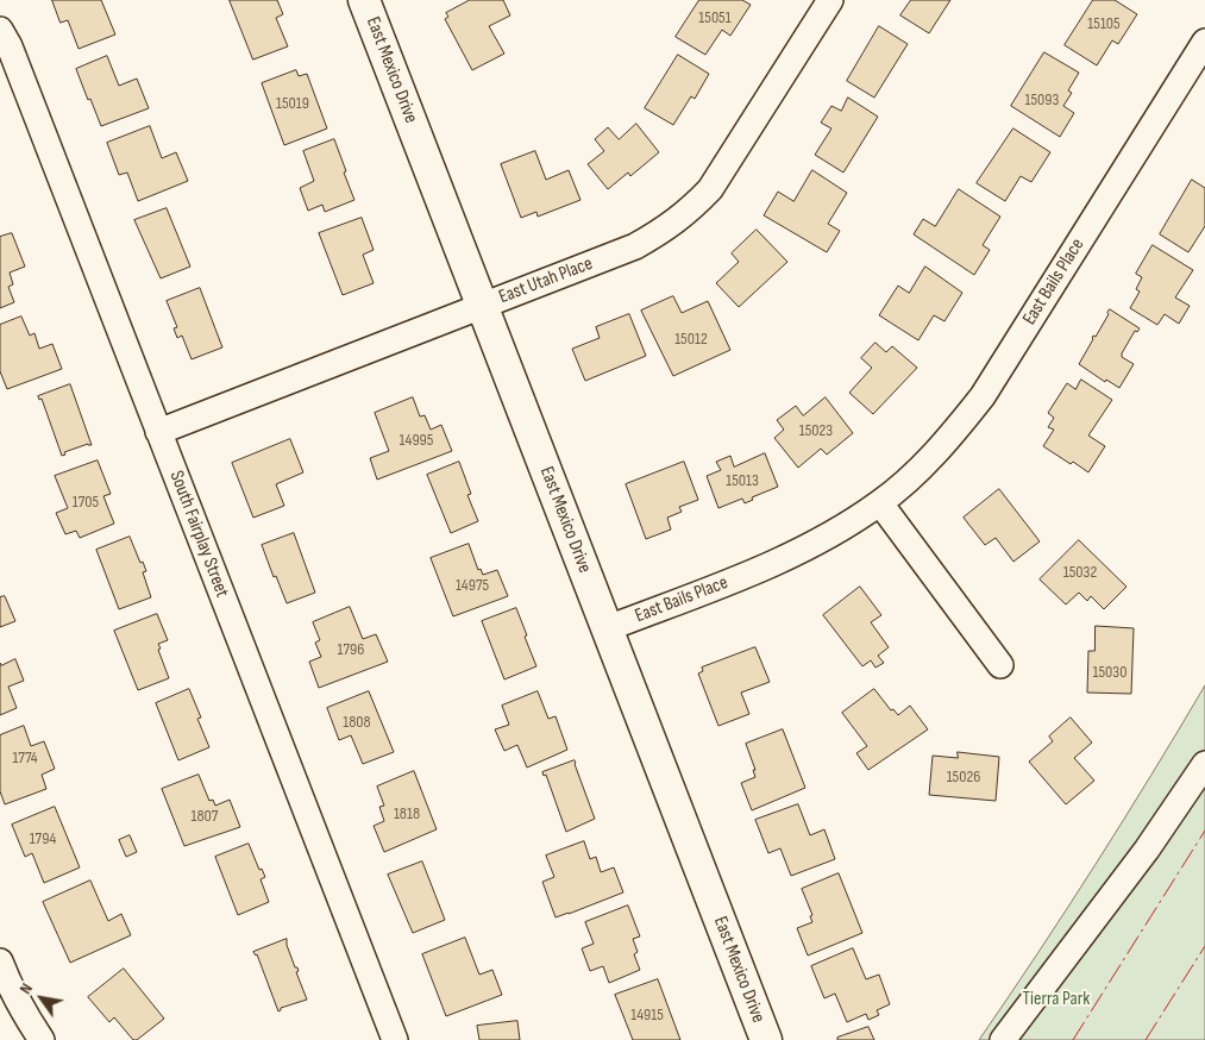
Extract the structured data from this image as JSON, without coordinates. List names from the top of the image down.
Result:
{
  "streets": {
    "street": [
      "East Mexico Drive",
      "East Utah Place",
      "East Bails Place",
      "South Fairplay Street"
    ]
  },
  "crossings": [
    ["East Mexico Drive", "East Utah Place"],
    ["East Mexico Drive", "East Bails Place"],
    ["East Utah Place", "South Fairplay Street"]
  ],
  "parks": ["Tierra Park"],
  "house_numbers": [
    "15051",
    "15105",
    "15093",
    "15019",
    "15012",
    "15023",
    "14995",
    "15013",
    "1705",
    "15032",
    "14975",
    "1796",
    "15030",
    "1808",
    "1774",
    "15026",
    "1818",
    "1807",
    "1794",
    "14915"
  ],
  "north": "top left"
}
